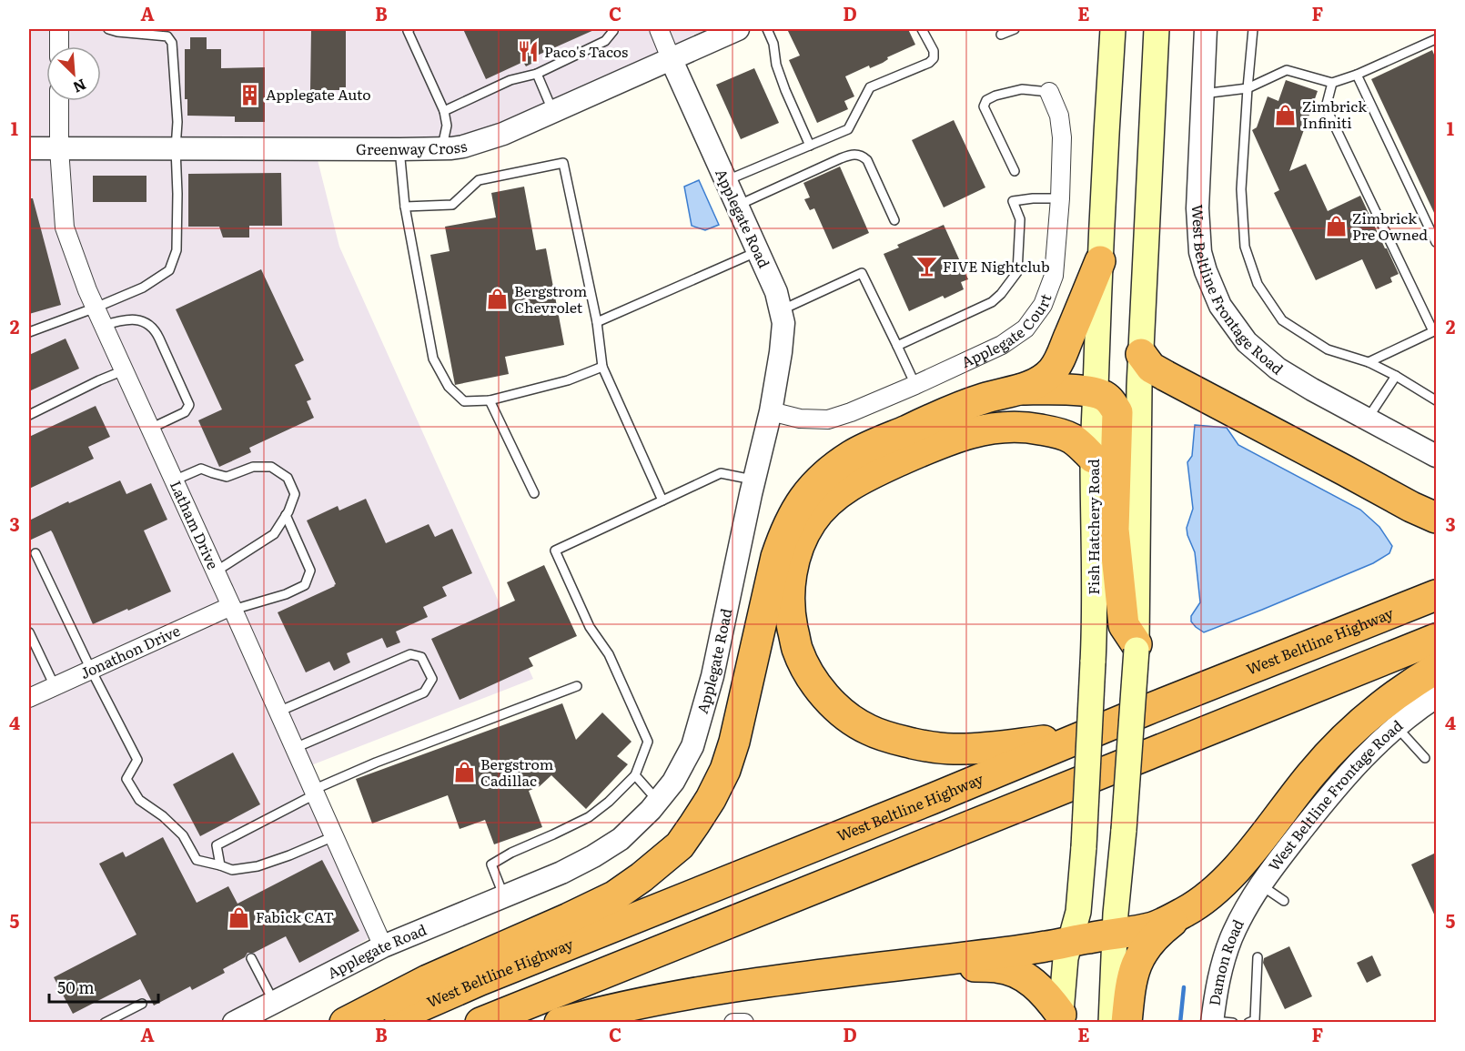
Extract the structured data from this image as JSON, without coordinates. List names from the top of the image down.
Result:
{
  "streets": {
    "highway": ["West Beltline Highway"],
    "main road": ["Fish Hatchery Road"],
    "street": [
      "Greenway Cross",
      "Applegate Road",
      "West Beltline Frontage Road",
      "Applegate Court",
      "Latham Drive",
      "Jonathon Drive",
      "Damon Road"
    ]
  },
  "crossings": [
    ["Greenway Cross", "Applegate Road"],
    ["Greenway Cross", "Latham Drive"],
    ["Applegate Road", "Applegate Court"],
    ["Applegate Road", "Latham Drive"],
    ["West Beltline Frontage Road", "Damon Road"],
    ["Latham Drive", "Jonathon Drive"]
  ],
  "places": {
    "restaurant": ["Paco's Tacos"],
    "building": ["Applegate Auto"],
    "shop": [
      "Zimbrick Infiniti",
      "Zimbrick Pre Owned",
      "Bergstrom Chevrolet",
      "Bergstrom Cadillac",
      "Fabick CAT"
    ],
    "bar": ["FIVE Nightclub"]
  },
  "scale_bar": "50 m",
  "north": "bottom right",
  "grid": {
    "columns": [
      "A",
      "B",
      "C",
      "D",
      "E",
      "F"
    ],
    "rows": [
      "1",
      "2",
      "3",
      "4",
      "5"
    ]
  }
}
